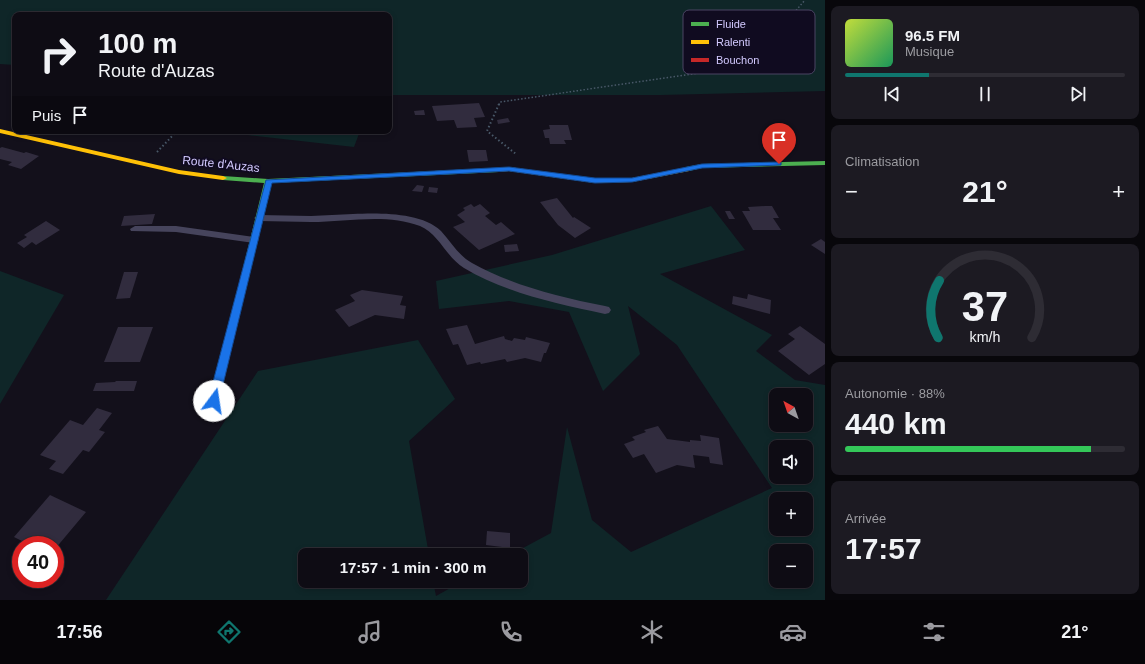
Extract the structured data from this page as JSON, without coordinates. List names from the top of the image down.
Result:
{
  "streets": {
    "street": ["Route d'Auzas"]
  },
  "legend": ["Fluide", "Ralenti", "Bouchon"],
  "north": "top left",
  "page": {
    "turn": ["100 m", "Route d'Auzas"],
    "song": ["96.5 FM", "Musique"],
    "then": "Puis",
    "tile": [
      "Climatisation",
      ["Autonomie · 88%", "440 km"],
      ["Arrivée", "17:57"]
    ],
    "heat": ["−", "21°", "+"],
    "map_buttons": ["+", "−"],
    "limit": "40",
    "trip": "17:57 · 1 min · 300 m",
    "tabs": ["17:56", "21°"],
    "gauge": ["37", "km/h"]
  }
}
